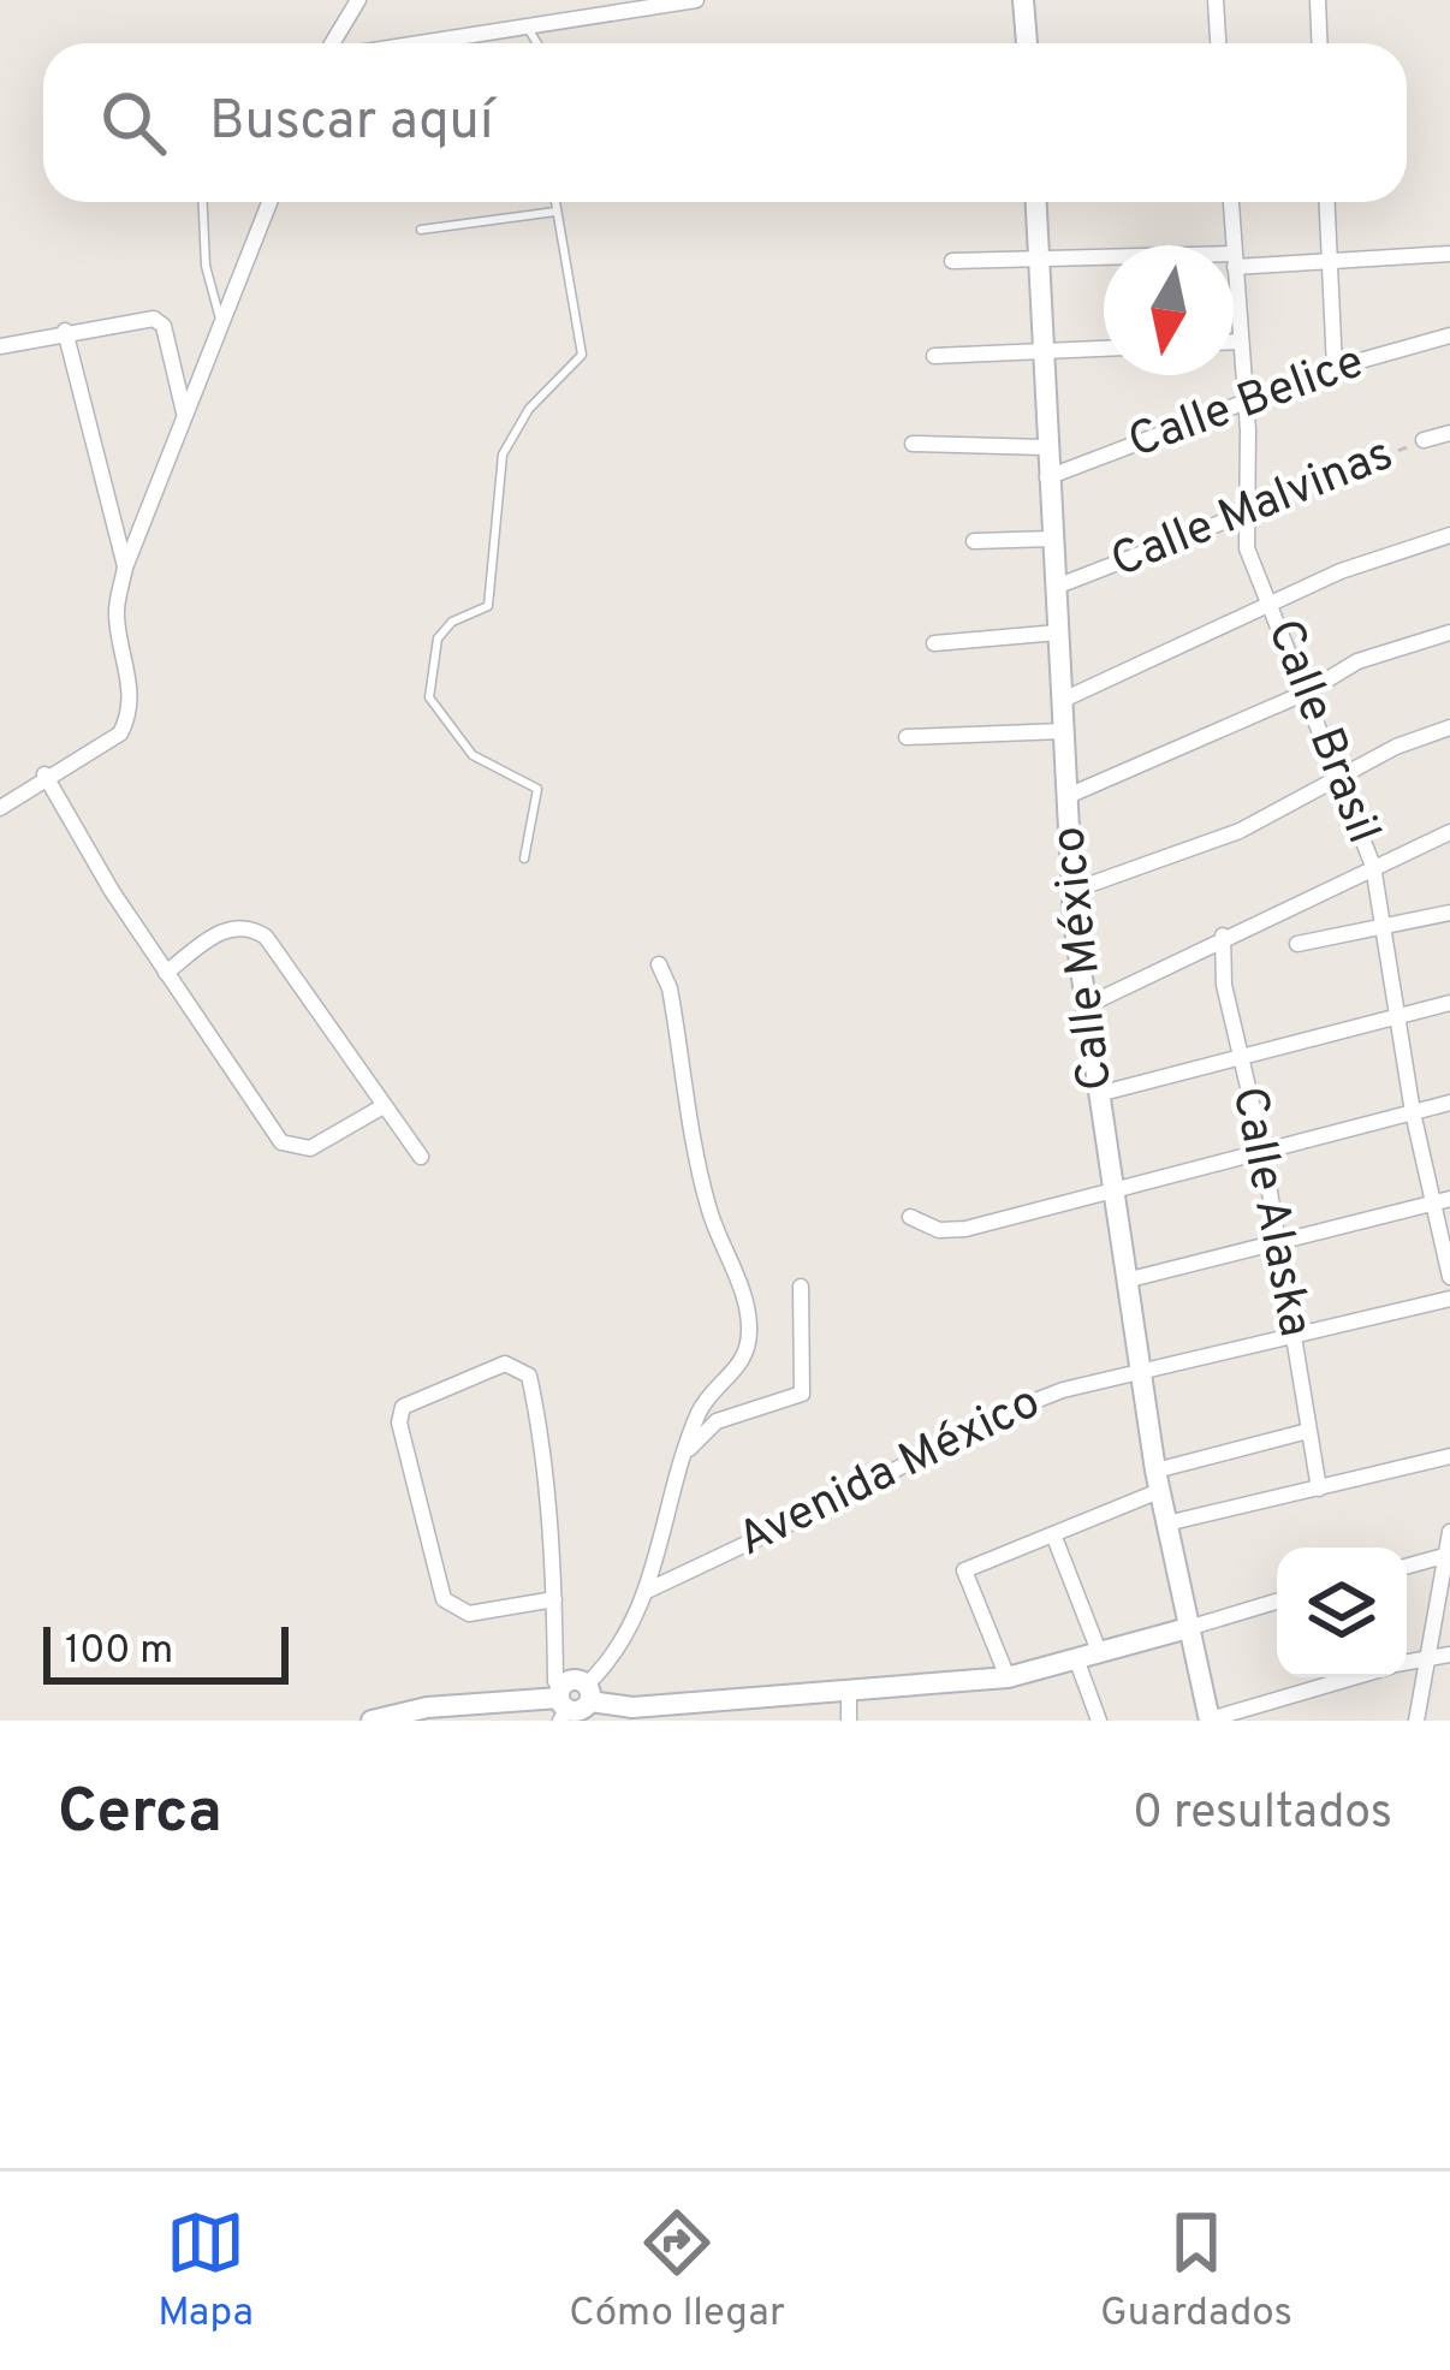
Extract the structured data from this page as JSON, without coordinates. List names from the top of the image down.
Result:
{
  "streets": {
    "street": [
      "Calle Belice",
      "Calle Malvinas",
      "Calle Brasil",
      "Calle México",
      "Calle Alaska",
      "Avenida México"
    ]
  },
  "crossings": [
    ["Calle Belice", "Calle Brasil"],
    ["Calle Belice", "Calle México"],
    ["Calle Malvinas", "Calle Brasil"],
    ["Calle Malvinas", "Calle México"],
    ["Calle México", "Avenida México"],
    ["Calle Alaska", "Avenida México"]
  ],
  "scale_bar": "100 m",
  "north": "bottom",
  "page": {
    "search": "Buscar aquí",
    "scale": "100 m",
    "heading": ["Cerca", "0 resultados"],
    "nav": ["Mapa", "Cómo llegar", "Guardados"]
  }
}
